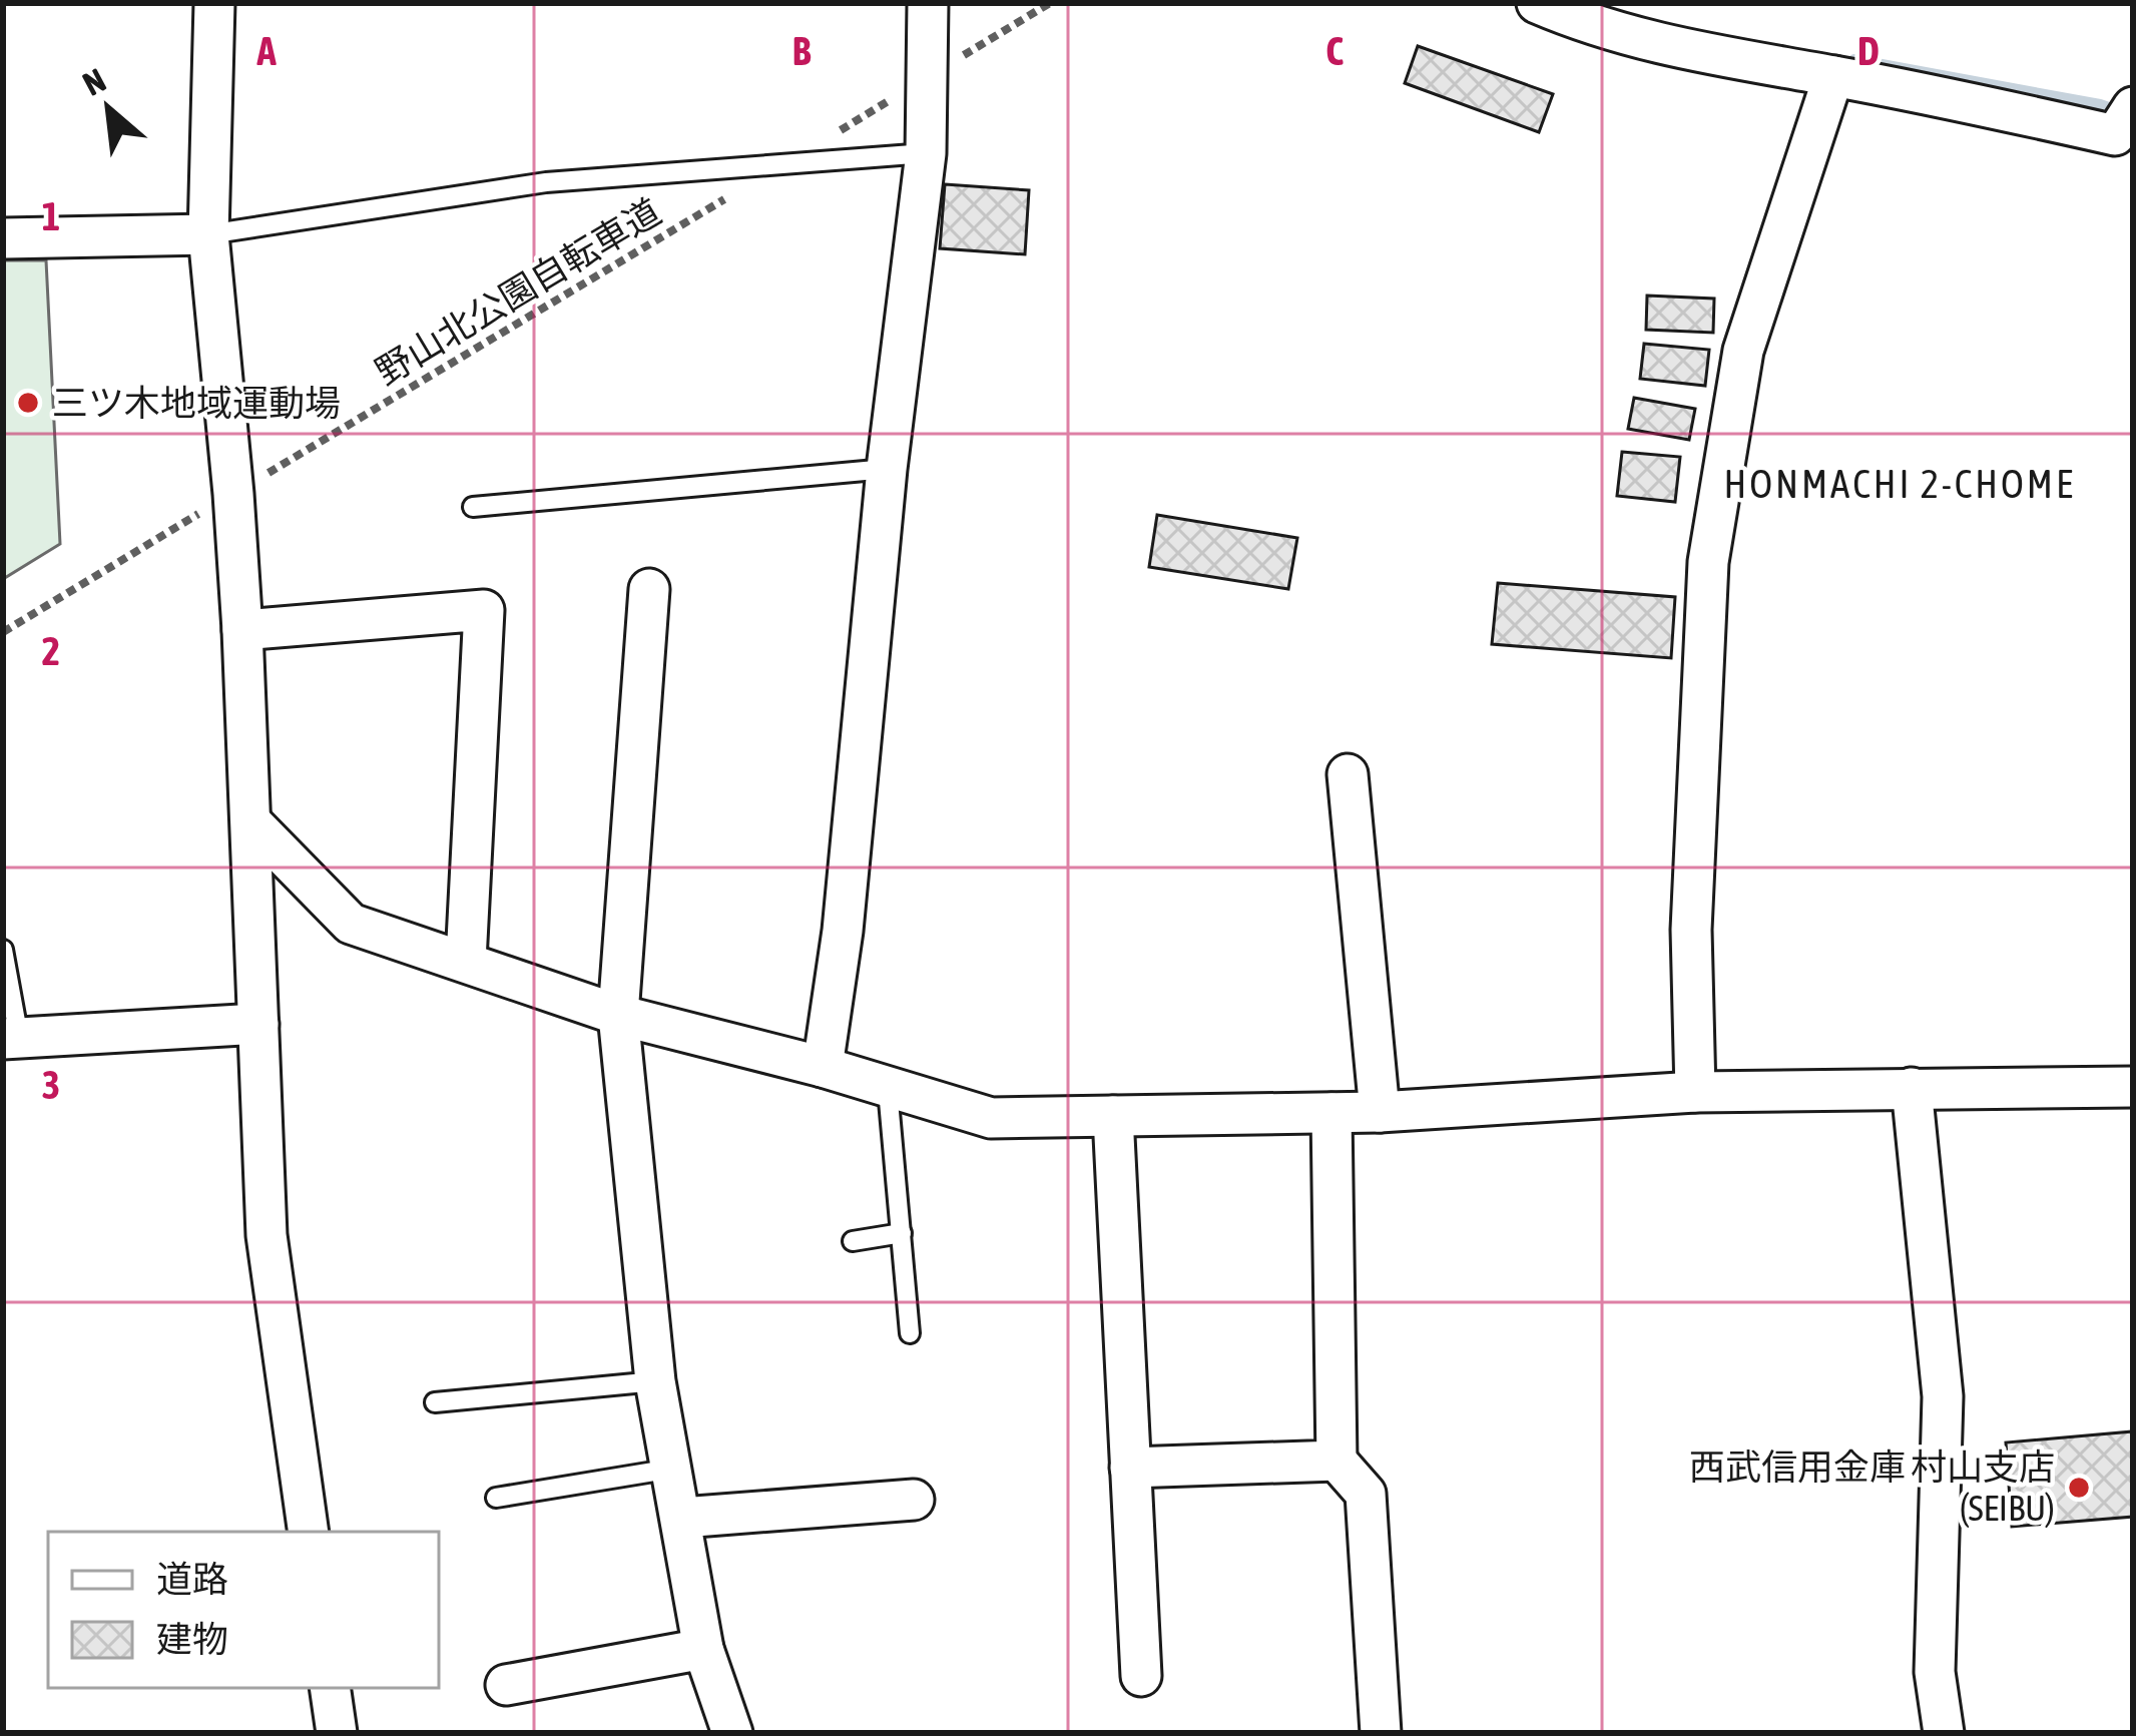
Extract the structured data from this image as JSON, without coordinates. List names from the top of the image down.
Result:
{
  "streets": {
    "path": ["野山北公園自転車道"]
  },
  "districts": ["HONMACHI 2-CHOME"],
  "places": ["三ツ木地域運動場", "西武信用金庫 村山支店 (SEIBU)"],
  "legend": ["道路", "建物"],
  "north": "top left",
  "grid": {
    "columns": [
      "A",
      "B",
      "C",
      "D"
    ],
    "rows": ["1", "2", "3"]
  }
}
